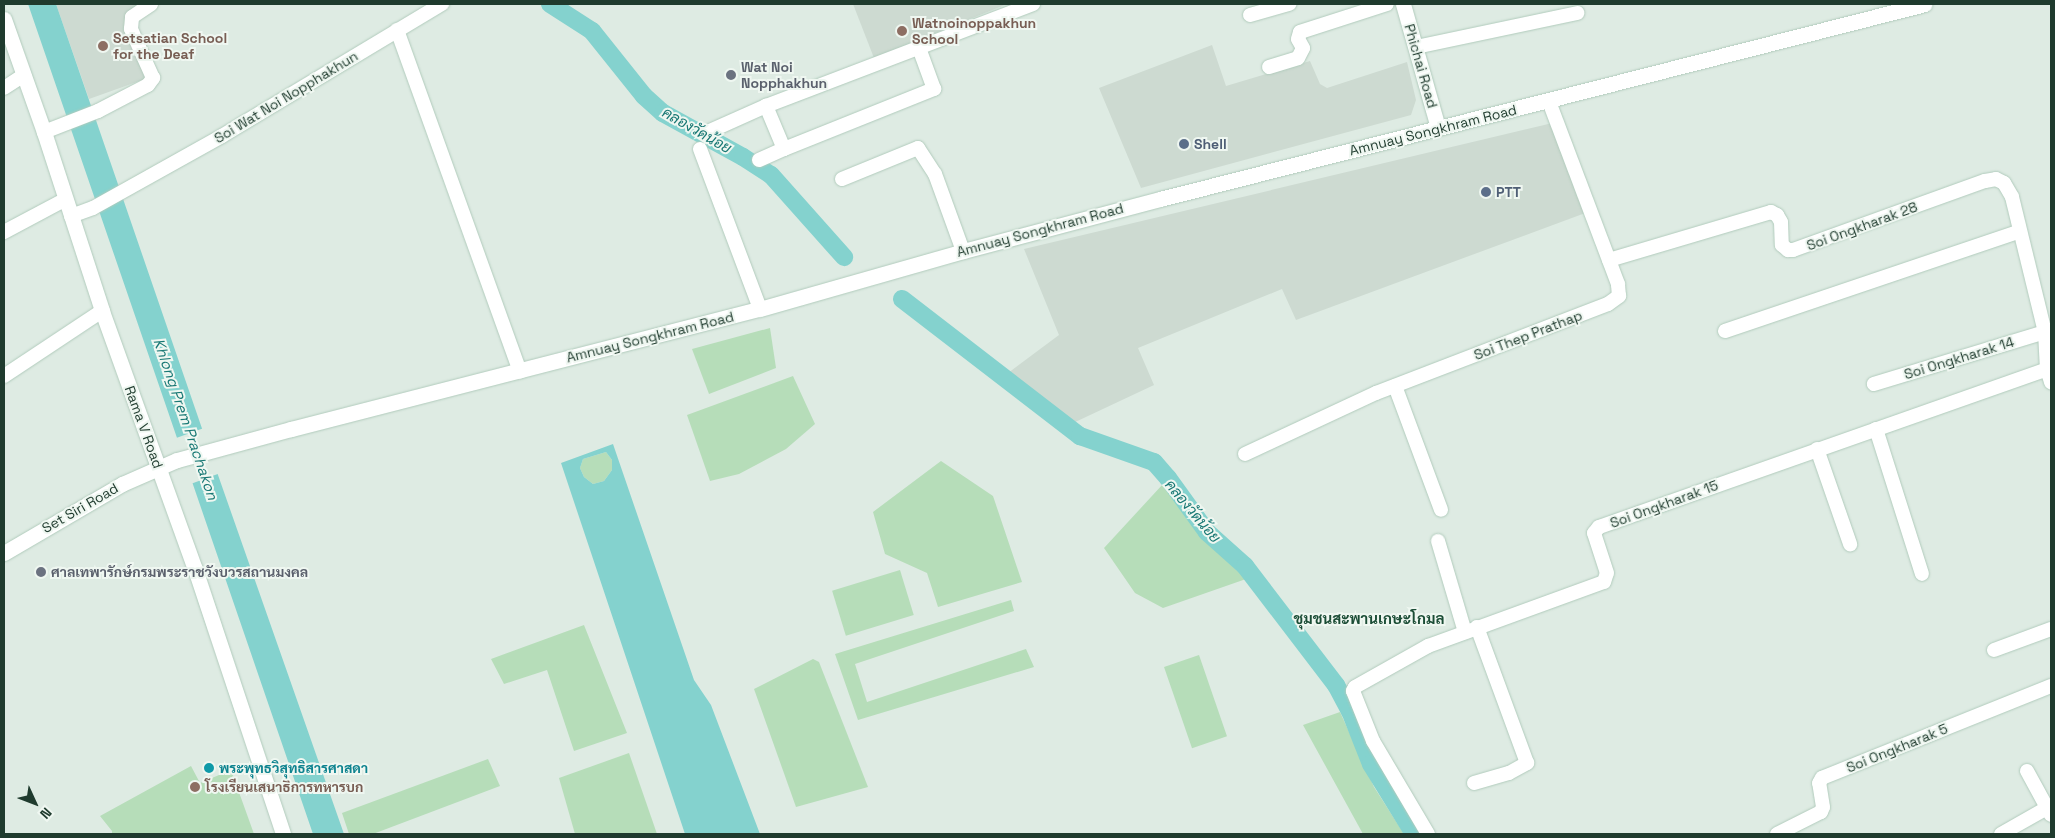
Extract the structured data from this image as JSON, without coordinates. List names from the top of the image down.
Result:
{
  "streets": {
    "street": [
      "Phichai Road",
      "Soi Wat Noi Nopphakhun",
      "Amnuay Songkhram Road",
      "Soi Ongkharak 28",
      "Soi Thep Prathap",
      "Soi Ongkharak 14",
      "Rama V Road",
      "Soi Ongkharak 15",
      "Set Siri Road",
      "Soi Ongkharak 5"
    ]
  },
  "crossings": [
    ["Phichai Road", "Amnuay Songkhram Road"],
    ["Soi Wat Noi Nopphakhun", "Rama V Road"],
    ["Amnuay Songkhram Road", "Soi Thep Prathap"],
    ["Amnuay Songkhram Road", "Rama V Road"],
    ["Amnuay Songkhram Road", "Set Siri Road"],
    ["Soi Ongkharak 28", "Soi Thep Prathap"],
    ["Soi Ongkharak 28", "Soi Ongkharak 14"],
    ["Soi Ongkharak 28", "Soi Ongkharak 15"],
    ["Rama V Road", "Set Siri Road"]
  ],
  "districts": ["ชุมชนสะพานเกษะโกมล"],
  "water": ["คลองวัดน้อย", "Khlong Prem Prachakon"],
  "places": [
    "Watnoinoppakhun School",
    "Setsatian School for the Deaf",
    "Wat Noi Nopphakhun",
    "Shell",
    "PTT",
    "ศาลเทพารักษ์กรมพระราชวังบวรสถานมงคล",
    "พระพุทธวิสุทธิสารศาสดา",
    "โรงเรียนเสนาธิการทหารบก"
  ],
  "north": "bottom right"
}
